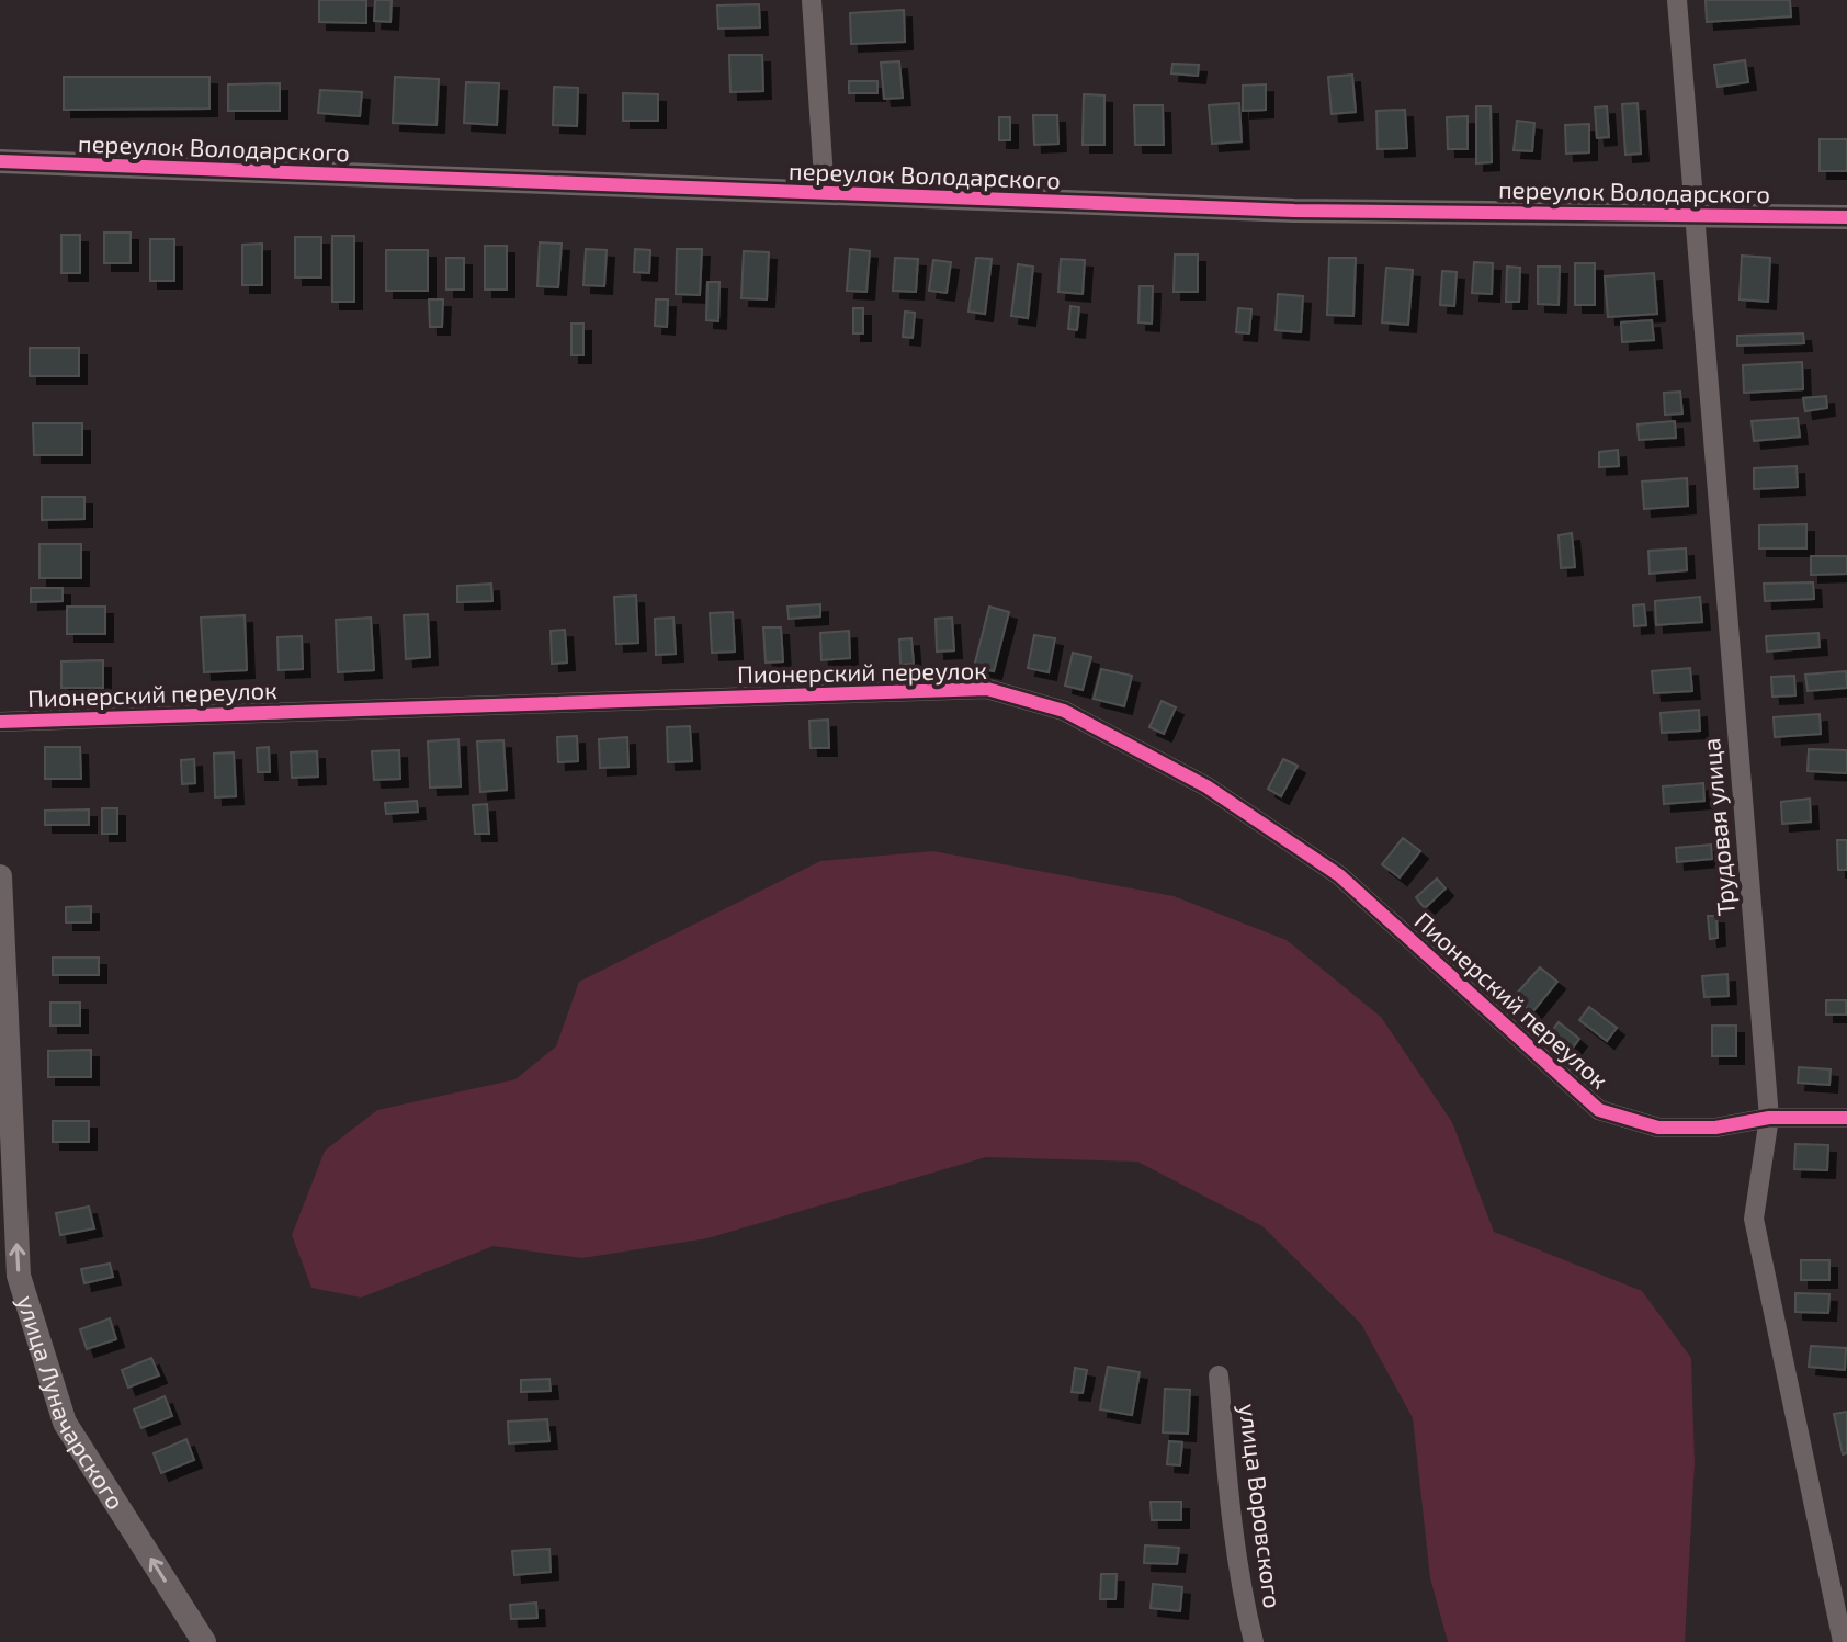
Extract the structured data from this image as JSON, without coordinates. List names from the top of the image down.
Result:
{
  "streets": {
    "street": [
      "переулок Володарского",
      "Пионерский переулок",
      "Трудовая улица",
      "улица Луначарского",
      "улица Воровского"
    ]
  },
  "crossings": [
    ["переулок Володарского", "Трудовая улица"],
    ["Пионерский переулок", "Трудовая улица"]
  ],
  "one_way": ["улица Луначарского"]
}
